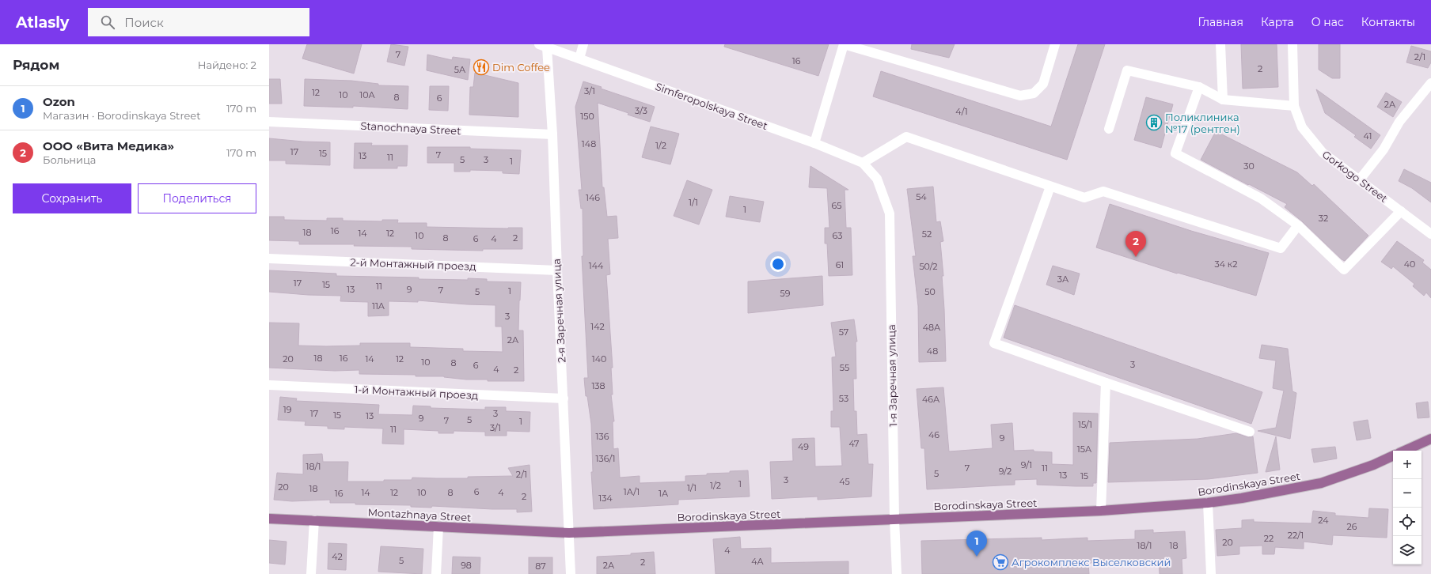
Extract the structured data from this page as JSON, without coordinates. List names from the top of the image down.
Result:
{
  "streets": {
    "main road": ["Borodinskaya Street", "Montazhnaya Street"],
    "street": [
      "Simferopolskaya Street",
      "Stanochnaya Street",
      "Gorkogo Street",
      "2-й Монтажный проезд",
      "2-я Заречная улица",
      "1-я Заречная улица",
      "1-й Монтажный проезд"
    ]
  },
  "crossings": [
    ["Simferopolskaya Street", "2-я Заречная улица"],
    ["Simferopolskaya Street", "1-я Заречная улица"],
    ["Stanochnaya Street", "2-я Заречная улица"],
    ["2-й Монтажный проезд", "2-я Заречная улица"],
    ["2-я Заречная улица", "1-й Монтажный проезд"],
    ["2-я Заречная улица", "Borodinskaya Street"],
    ["2-я Заречная улица", "Montazhnaya Street"],
    ["1-я Заречная улица", "Borodinskaya Street"],
    ["Borodinskaya Street", "Montazhnaya Street"]
  ],
  "places": {
    "restaurant": ["Dim Coffee"],
    "building": ["Поликлиника №17 (рентген)"],
    "supermarket": ["Агрокомплекс Выселковский"]
  },
  "house_numbers": [
    "7",
    "2/1",
    "16",
    "2",
    "5А",
    "3/1",
    "12",
    "10",
    "10А",
    "8",
    "6",
    "2А",
    "3/3",
    "4/1",
    "150",
    "41",
    "148",
    "1/2",
    "17",
    "15",
    "7",
    "13",
    "11",
    "5",
    "3",
    "1",
    "30",
    "54",
    "146",
    "1/1",
    "65",
    "1",
    "32",
    "16",
    "18",
    "14",
    "12",
    "52",
    "10",
    "63",
    "8",
    "2",
    "6",
    "4",
    "34 к2",
    "40",
    "61",
    "144",
    "50/2",
    "3А",
    "17",
    "15",
    "11",
    "13",
    "9",
    "7",
    "1",
    "5",
    "50",
    "59",
    "11А",
    "3",
    "142",
    "48А",
    "57",
    "2А",
    "48",
    "18",
    "16",
    "20",
    "14",
    "12",
    "140",
    "10",
    "8",
    "3",
    "6",
    "55",
    "4",
    "2",
    "138",
    "53",
    "46А",
    "19",
    "17",
    "3",
    "15",
    "13",
    "9",
    "5",
    "7",
    "1",
    "15/1",
    "3/1",
    "11",
    "46",
    "136",
    "9",
    "47",
    "49",
    "15А",
    "136/1",
    "9/1",
    "18/1",
    "7",
    "11",
    "9/2",
    "5",
    "2/1",
    "13",
    "15",
    "3",
    "45",
    "1",
    "1/2",
    "20",
    "1/1",
    "18",
    "6",
    "1А/1",
    "14",
    "12",
    "10",
    "8",
    "4",
    "16",
    "1А",
    "2",
    "134",
    "24",
    "26",
    "22/1",
    "22",
    "20",
    "18/1",
    "18",
    "4",
    "42",
    "5",
    "4А",
    "2",
    "98",
    "2А",
    "87"
  ],
  "page": {
    "header": "Atlasly",
    "search": "Поиск",
    "nav": [
      "Главная",
      "Карта",
      "О нас",
      "Контакты"
    ],
    "heading": ["Рядом", "Найдено: 2"],
    "list": [
      {
        "mark": "1",
        "name": "Ozon",
        "note": "Магазин · Borodinskaya Street",
        "value": "170 m"
      },
      {
        "mark": "2",
        "name": "ООО «Вита Медика»",
        "note": "Больница",
        "value": "170 m"
      }
    ],
    "buttons": ["Сохранить", "Поделиться"],
    "pins": ["2", "1"],
    "map_buttons": ["+", "−"]
  }
}
